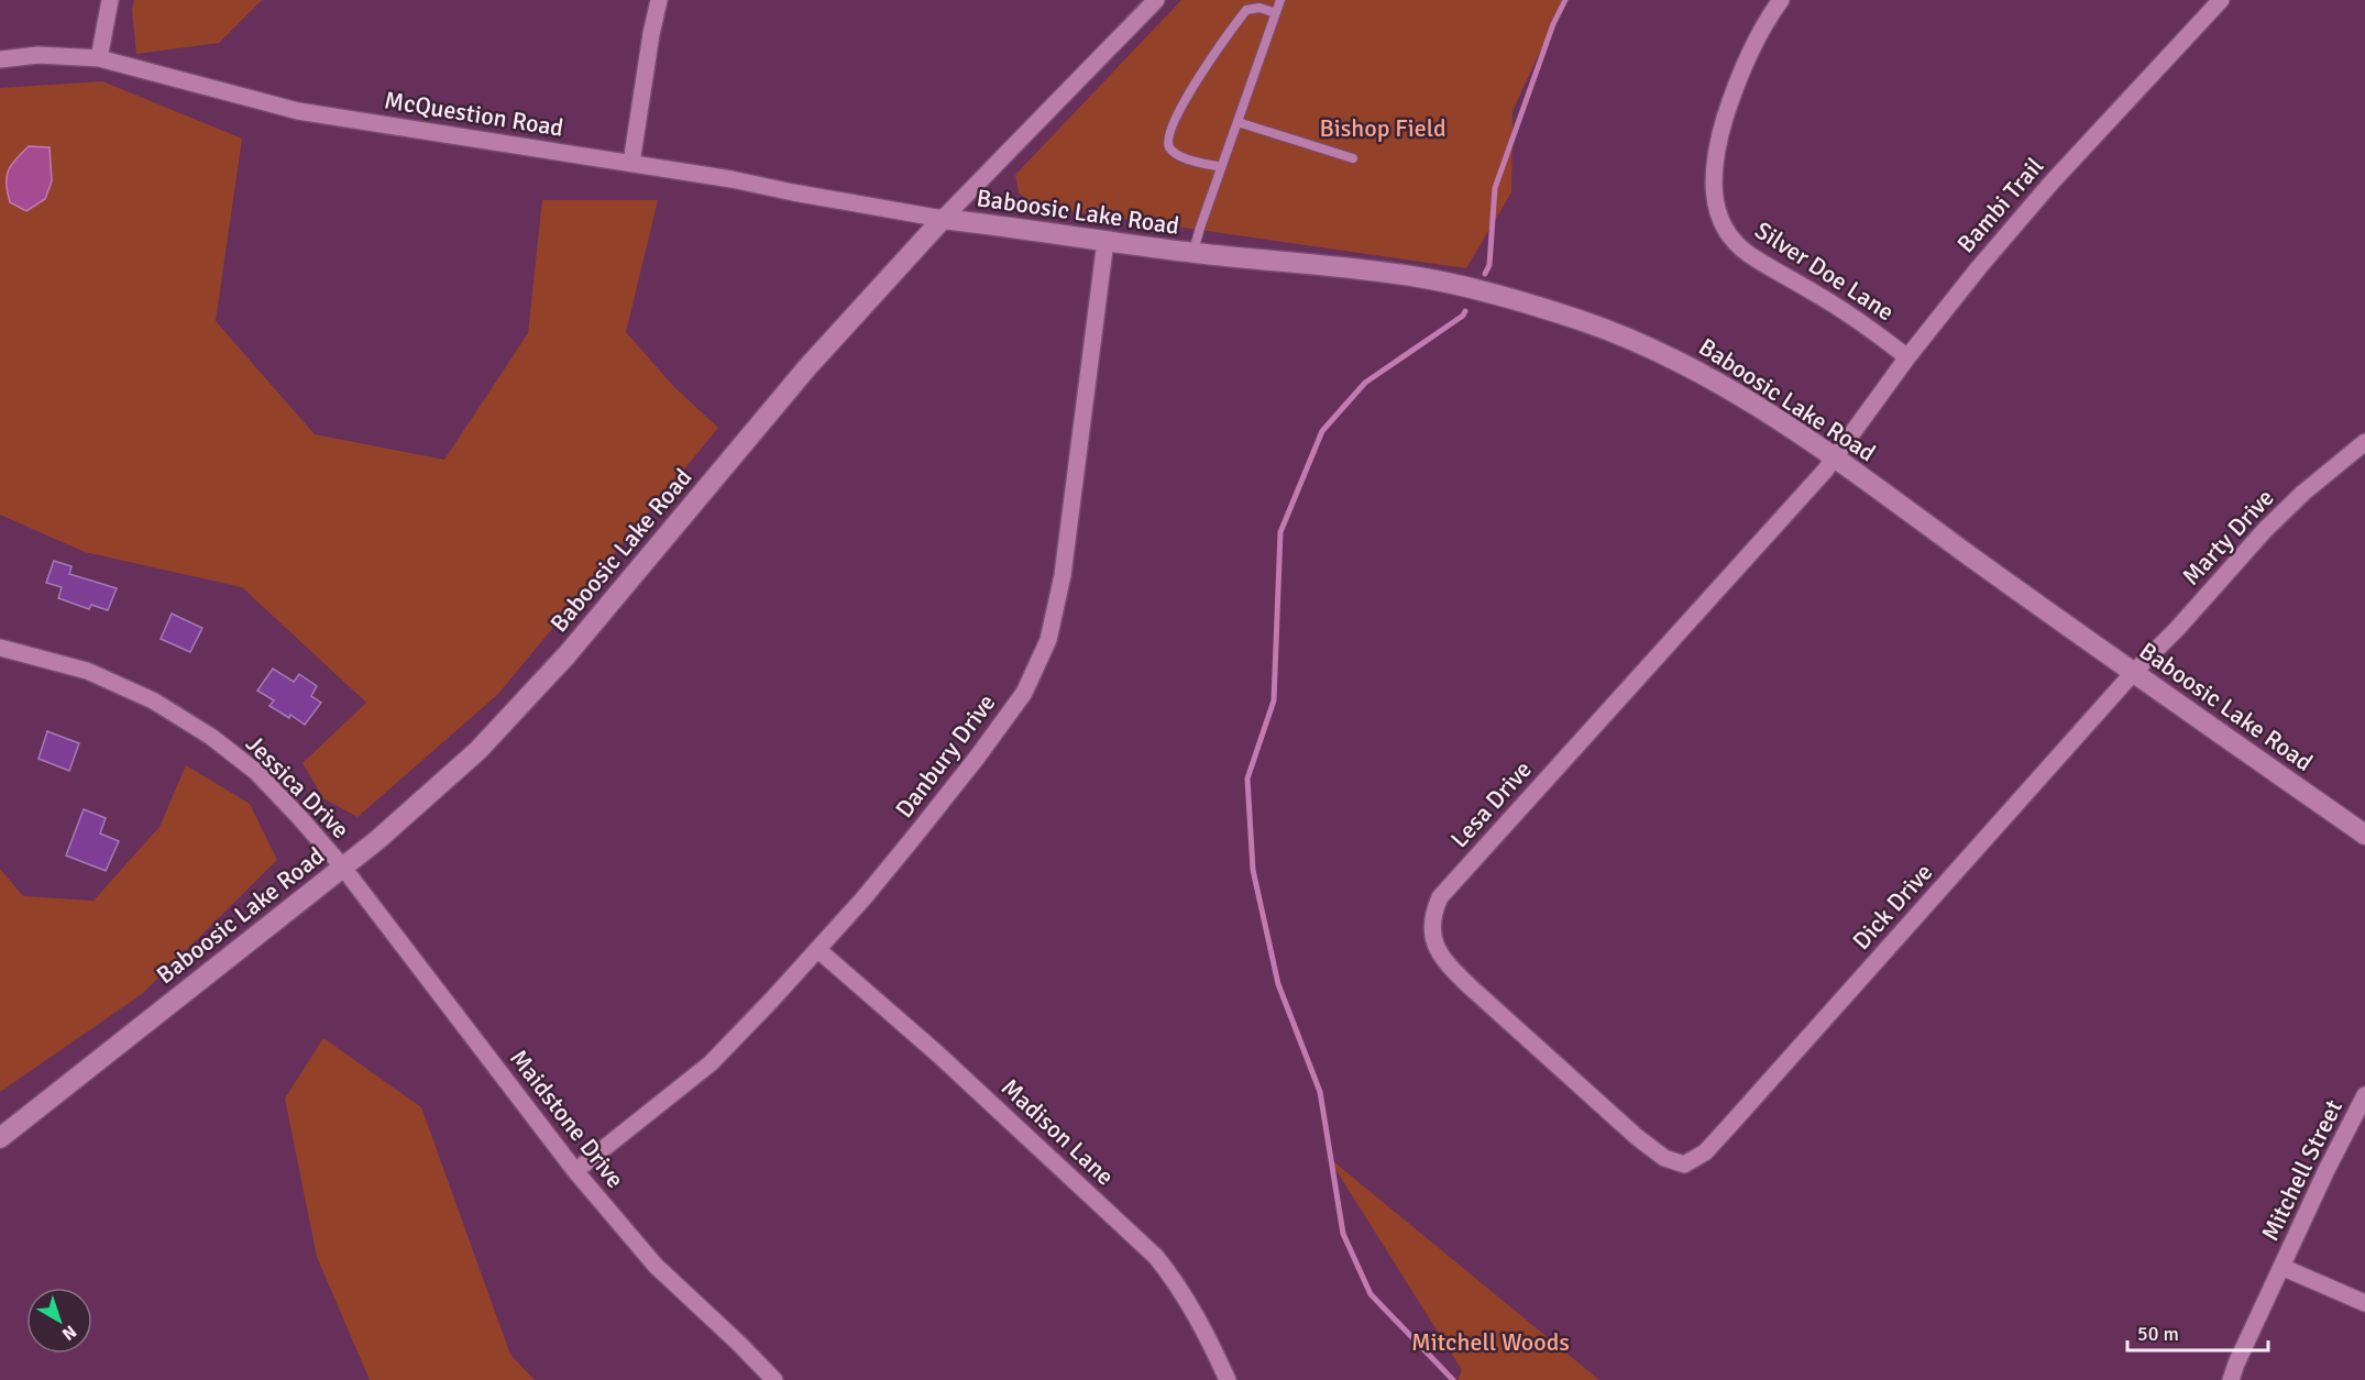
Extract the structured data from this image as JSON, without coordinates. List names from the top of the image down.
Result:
{
  "streets": {
    "street": [
      "McQuestion Road",
      "Bambi Trail",
      "Baboosic Lake Road",
      "Silver Doe Lane",
      "Marty Drive",
      "Danbury Drive",
      "Jessica Drive",
      "Lesa Drive",
      "Dick Drive",
      "Maidstone Drive",
      "Madison Lane",
      "Mitchell Street"
    ]
  },
  "crossings": [
    ["McQuestion Road", "Baboosic Lake Road"],
    ["Bambi Trail", "Baboosic Lake Road"],
    ["Bambi Trail", "Silver Doe Lane"],
    ["Bambi Trail", "Lesa Drive"],
    ["Baboosic Lake Road", "Marty Drive"],
    ["Baboosic Lake Road", "Danbury Drive"],
    ["Baboosic Lake Road", "Jessica Drive"],
    ["Baboosic Lake Road", "Lesa Drive"],
    ["Baboosic Lake Road", "Dick Drive"],
    ["Baboosic Lake Road", "Maidstone Drive"],
    ["Marty Drive", "Dick Drive"],
    ["Danbury Drive", "Maidstone Drive"],
    ["Danbury Drive", "Madison Lane"],
    ["Jessica Drive", "Maidstone Drive"],
    ["Lesa Drive", "Dick Drive"]
  ],
  "parks": ["Bishop Field", "Mitchell Woods"],
  "scale_bar": "50 m",
  "north": "bottom right"
}
